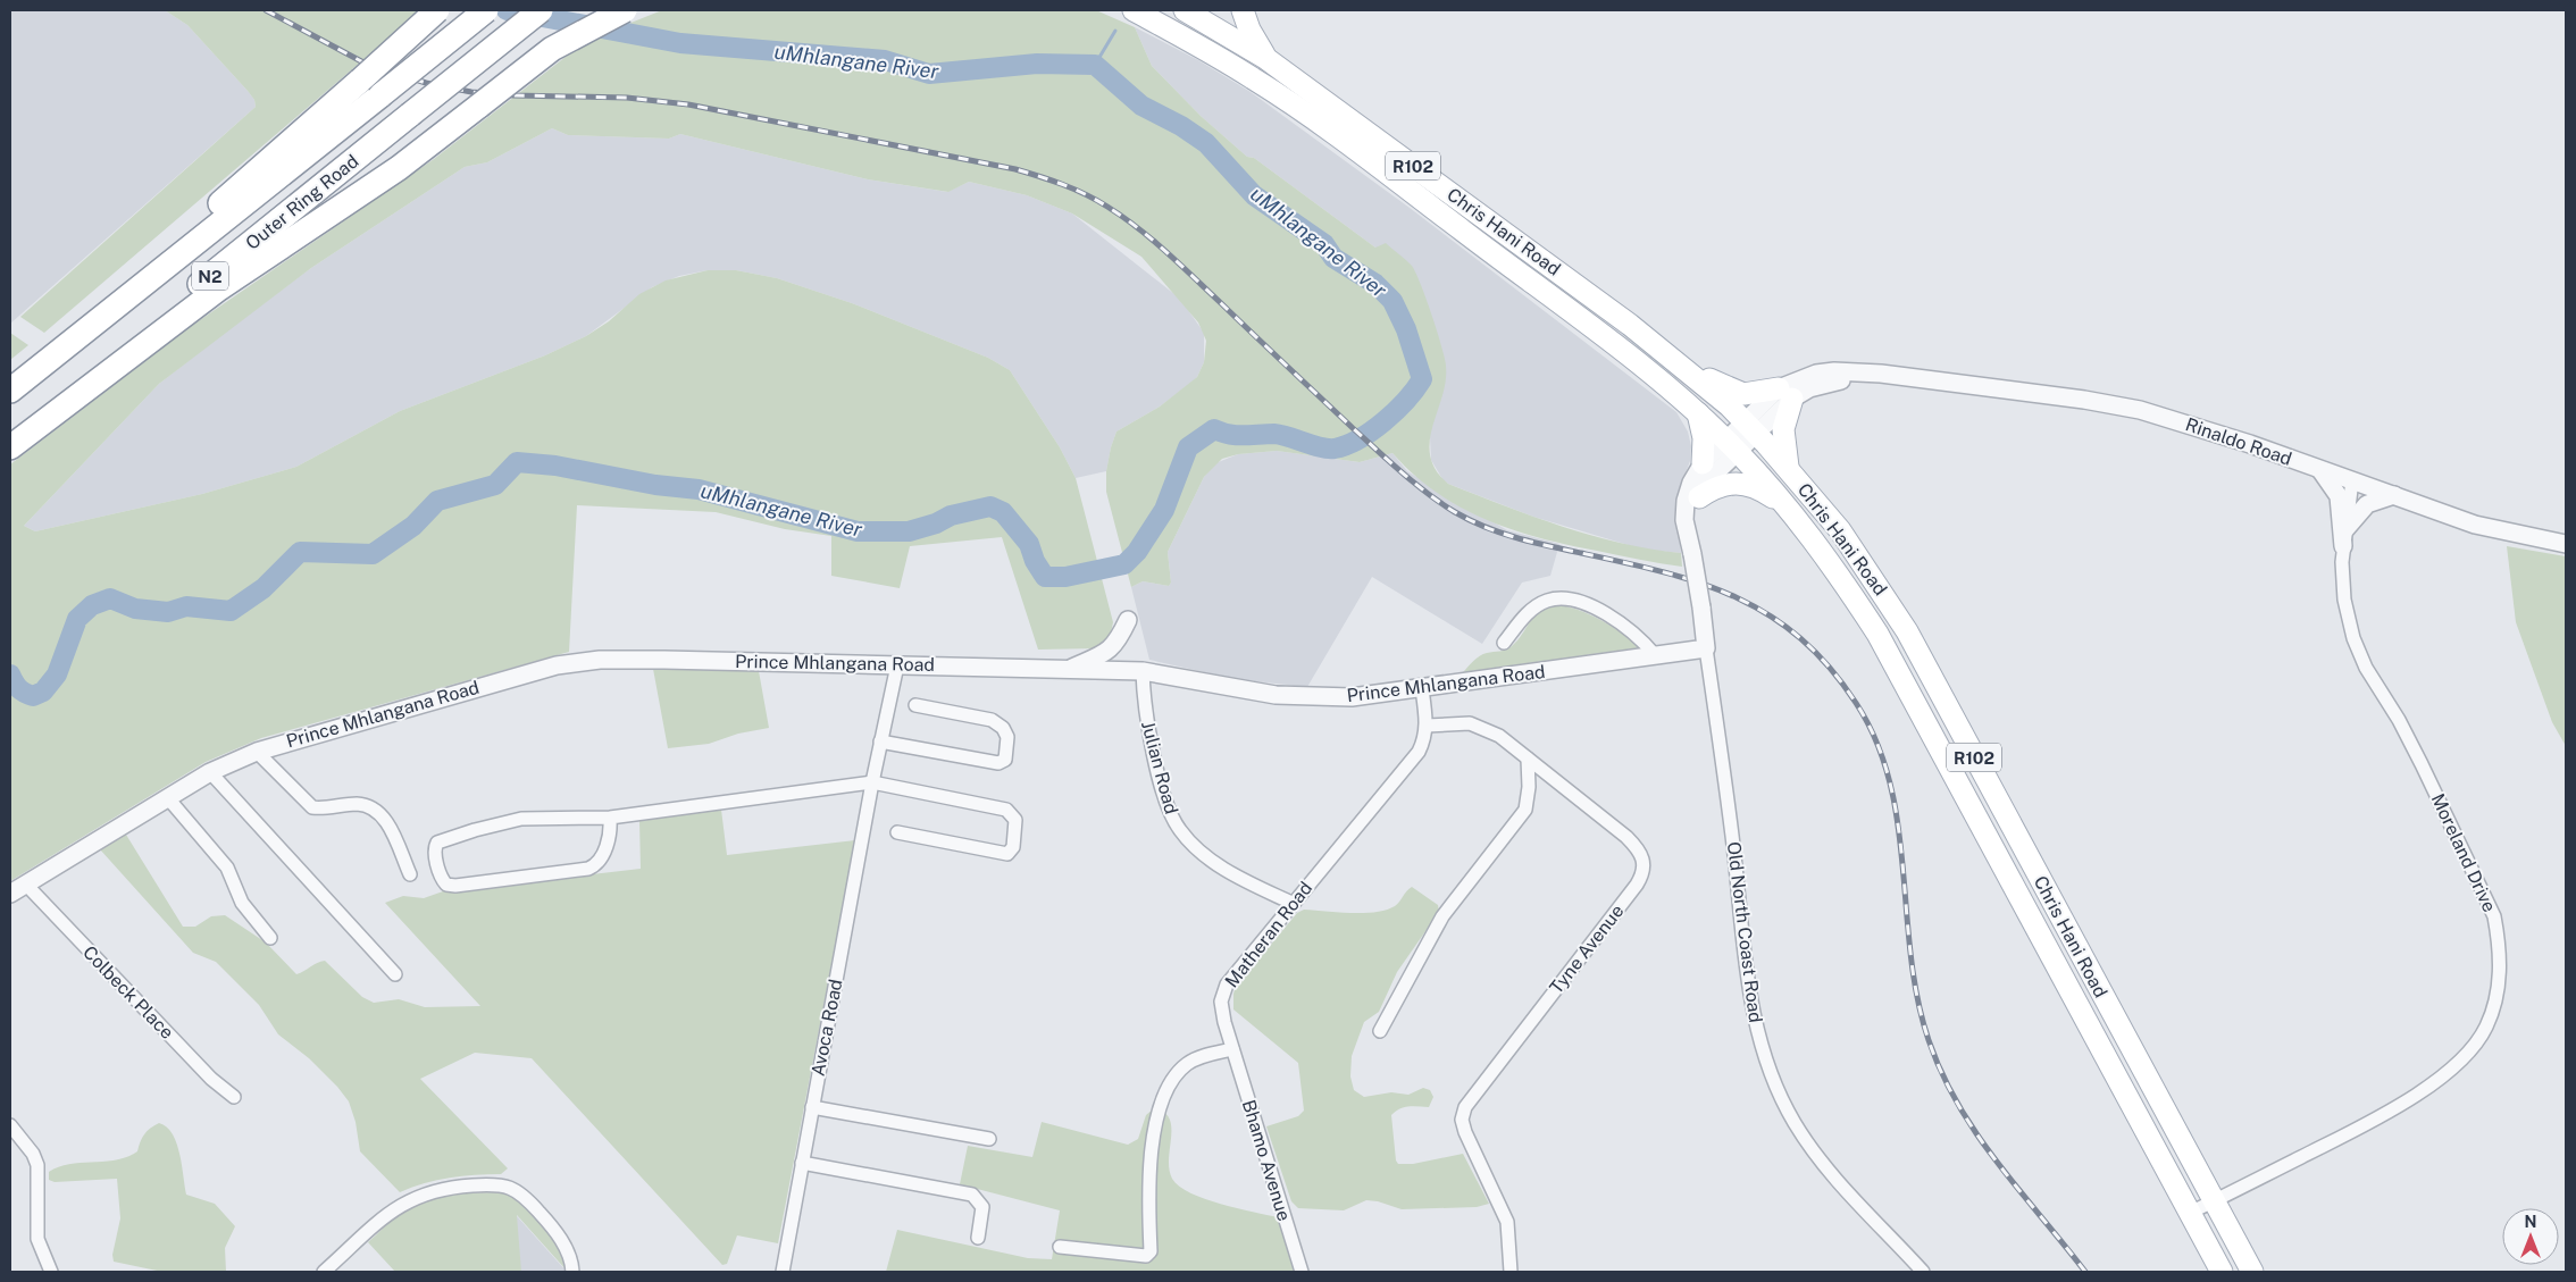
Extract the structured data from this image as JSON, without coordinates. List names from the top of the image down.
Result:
{
  "streets": {
    "highway": ["Outer Ring Road", "N2"],
    "main road": ["R102", "Chris Hani Road"],
    "street": [
      "Rinaldo Road",
      "Prince Mhlangana Road",
      "Julian Road",
      "Moreland Drive",
      "Old North Coast Road",
      "Matheran Road",
      "Tyne Avenue",
      "Colbeck Place",
      "Avoca Road",
      "Bhamo Avenue"
    ]
  },
  "crossings": [
    ["R102", "Chris Hani Road"],
    ["Chris Hani Road", "Rinaldo Road"],
    ["Chris Hani Road", "Moreland Drive"],
    ["Chris Hani Road", "Old North Coast Road"],
    ["Rinaldo Road", "Moreland Drive"],
    ["Rinaldo Road", "Old North Coast Road"],
    ["Prince Mhlangana Road", "Julian Road"],
    ["Prince Mhlangana Road", "Old North Coast Road"],
    ["Prince Mhlangana Road", "Matheran Road"],
    ["Prince Mhlangana Road", "Colbeck Place"],
    ["Prince Mhlangana Road", "Avoca Road"],
    ["Julian Road", "Matheran Road"],
    ["Matheran Road", "Tyne Avenue"],
    ["Matheran Road", "Bhamo Avenue"]
  ],
  "water": ["uMhlangane River"],
  "north": "top"
}
